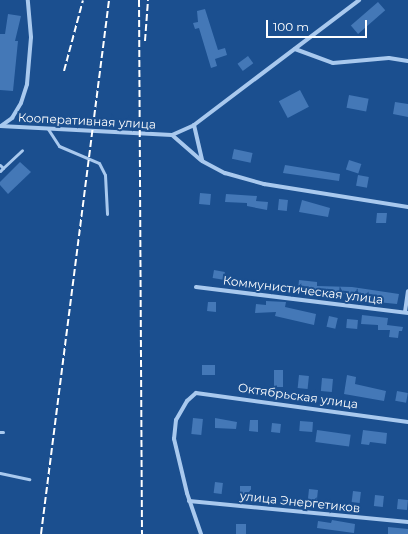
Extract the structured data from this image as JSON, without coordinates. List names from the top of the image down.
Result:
{
  "streets": {
    "street": [
      "Кооперативная улица",
      "Коммунистическая улица",
      "Октябрьская улица",
      "улица Энергетиков"
    ]
  },
  "crossings": [
    ["Октябрьская улица", "улица Энергетиков"]
  ],
  "scale_bar": "100 m"
}
